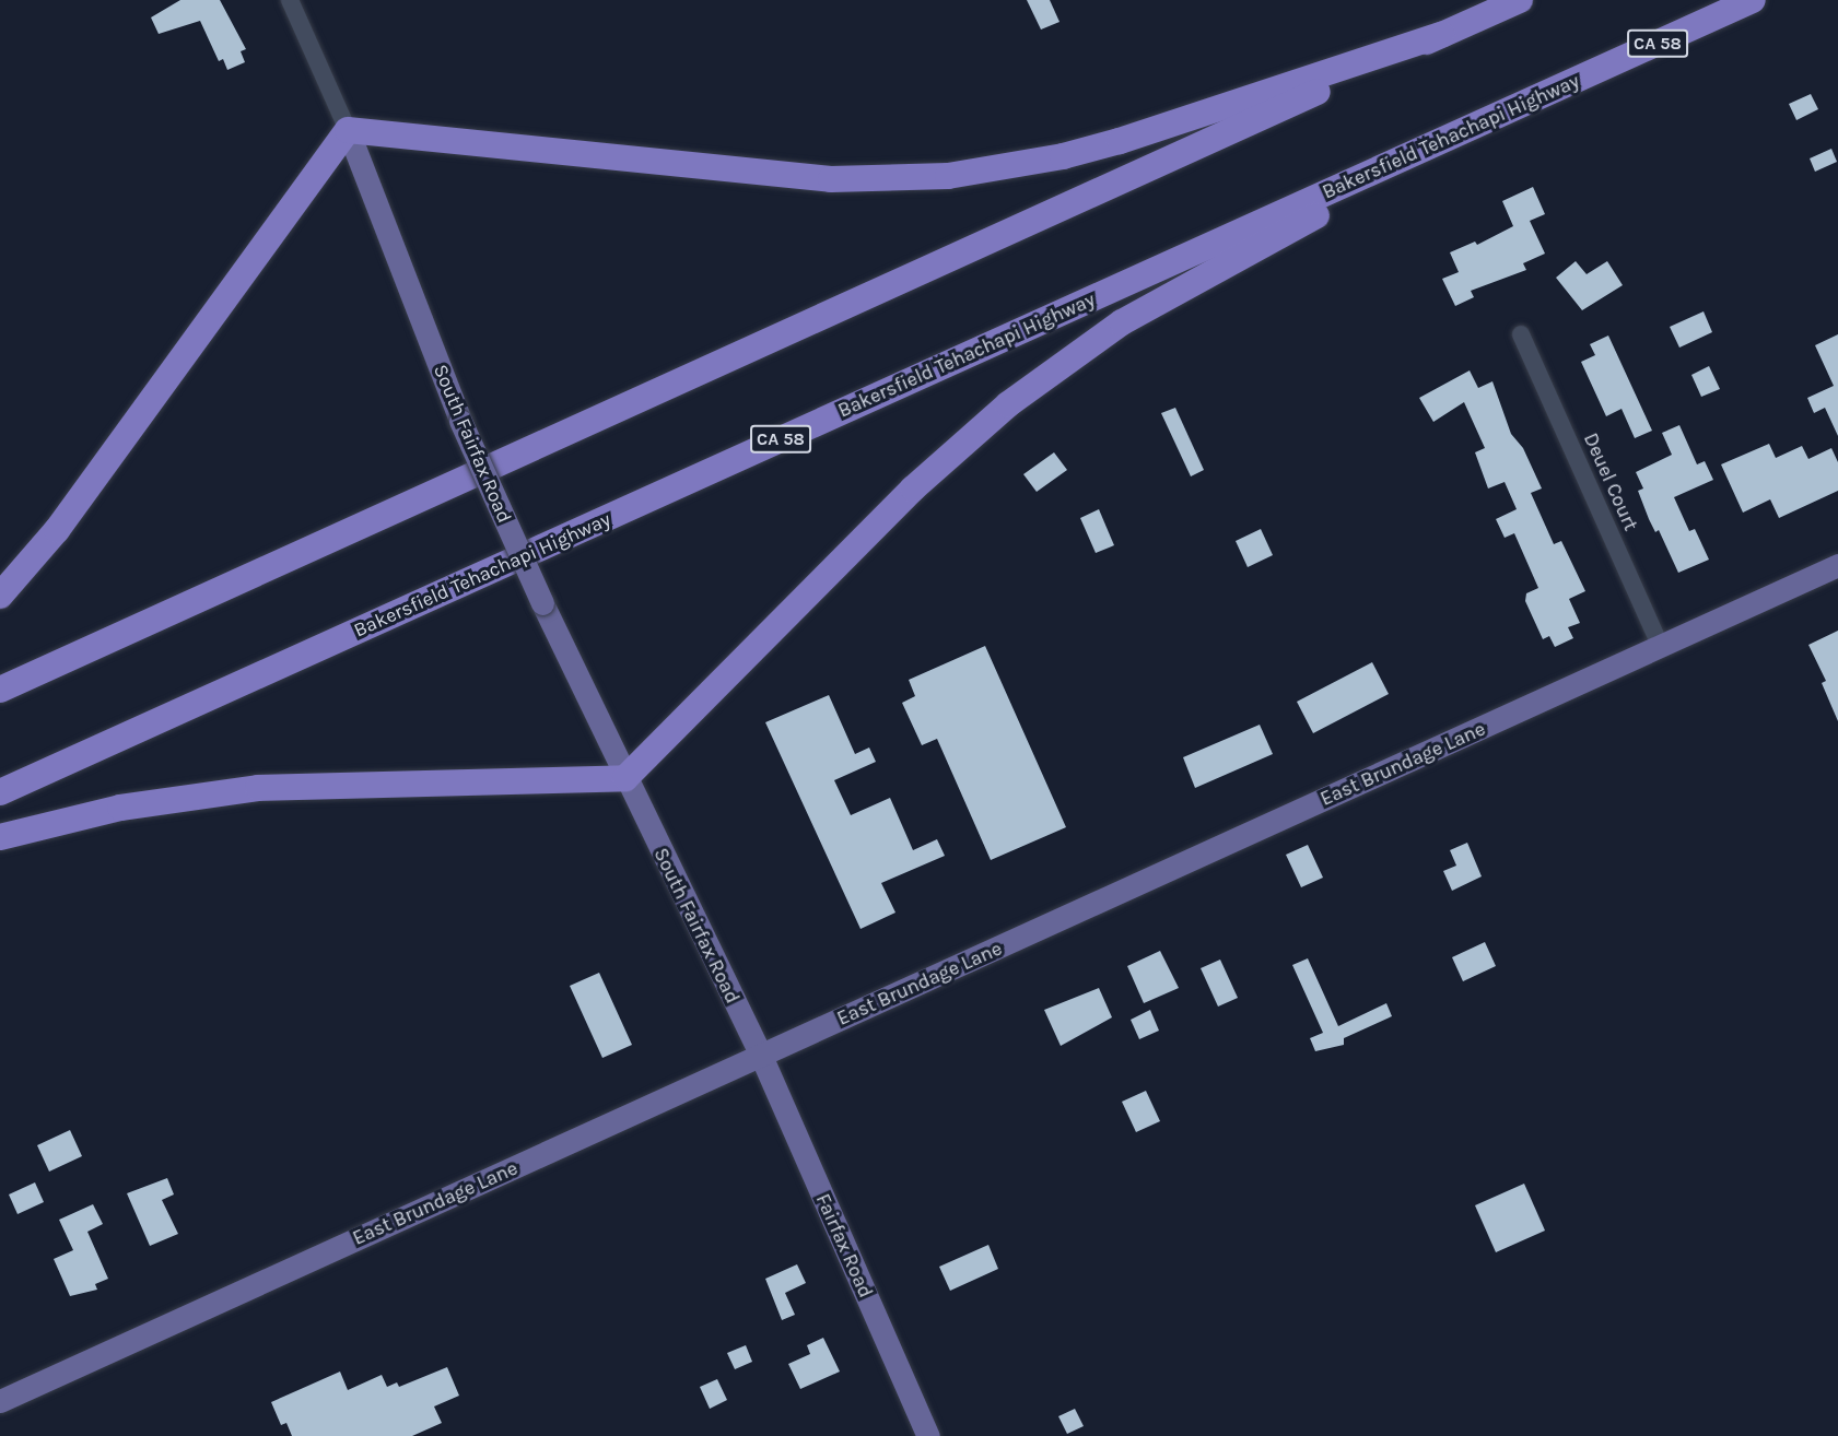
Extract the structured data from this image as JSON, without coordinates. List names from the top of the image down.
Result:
{
  "streets": {
    "highway": ["CA 58", "Bakersfield Tehachapi Highway"],
    "main road": ["South Fairfax Road", "East Brundage Lane", "Fairfax Road"],
    "street": ["Deuel Court"]
  },
  "crossings": [
    ["South Fairfax Road", "East Brundage Lane"],
    ["South Fairfax Road", "Fairfax Road"],
    ["Deuel Court", "East Brundage Lane"],
    ["East Brundage Lane", "Fairfax Road"]
  ]
}
